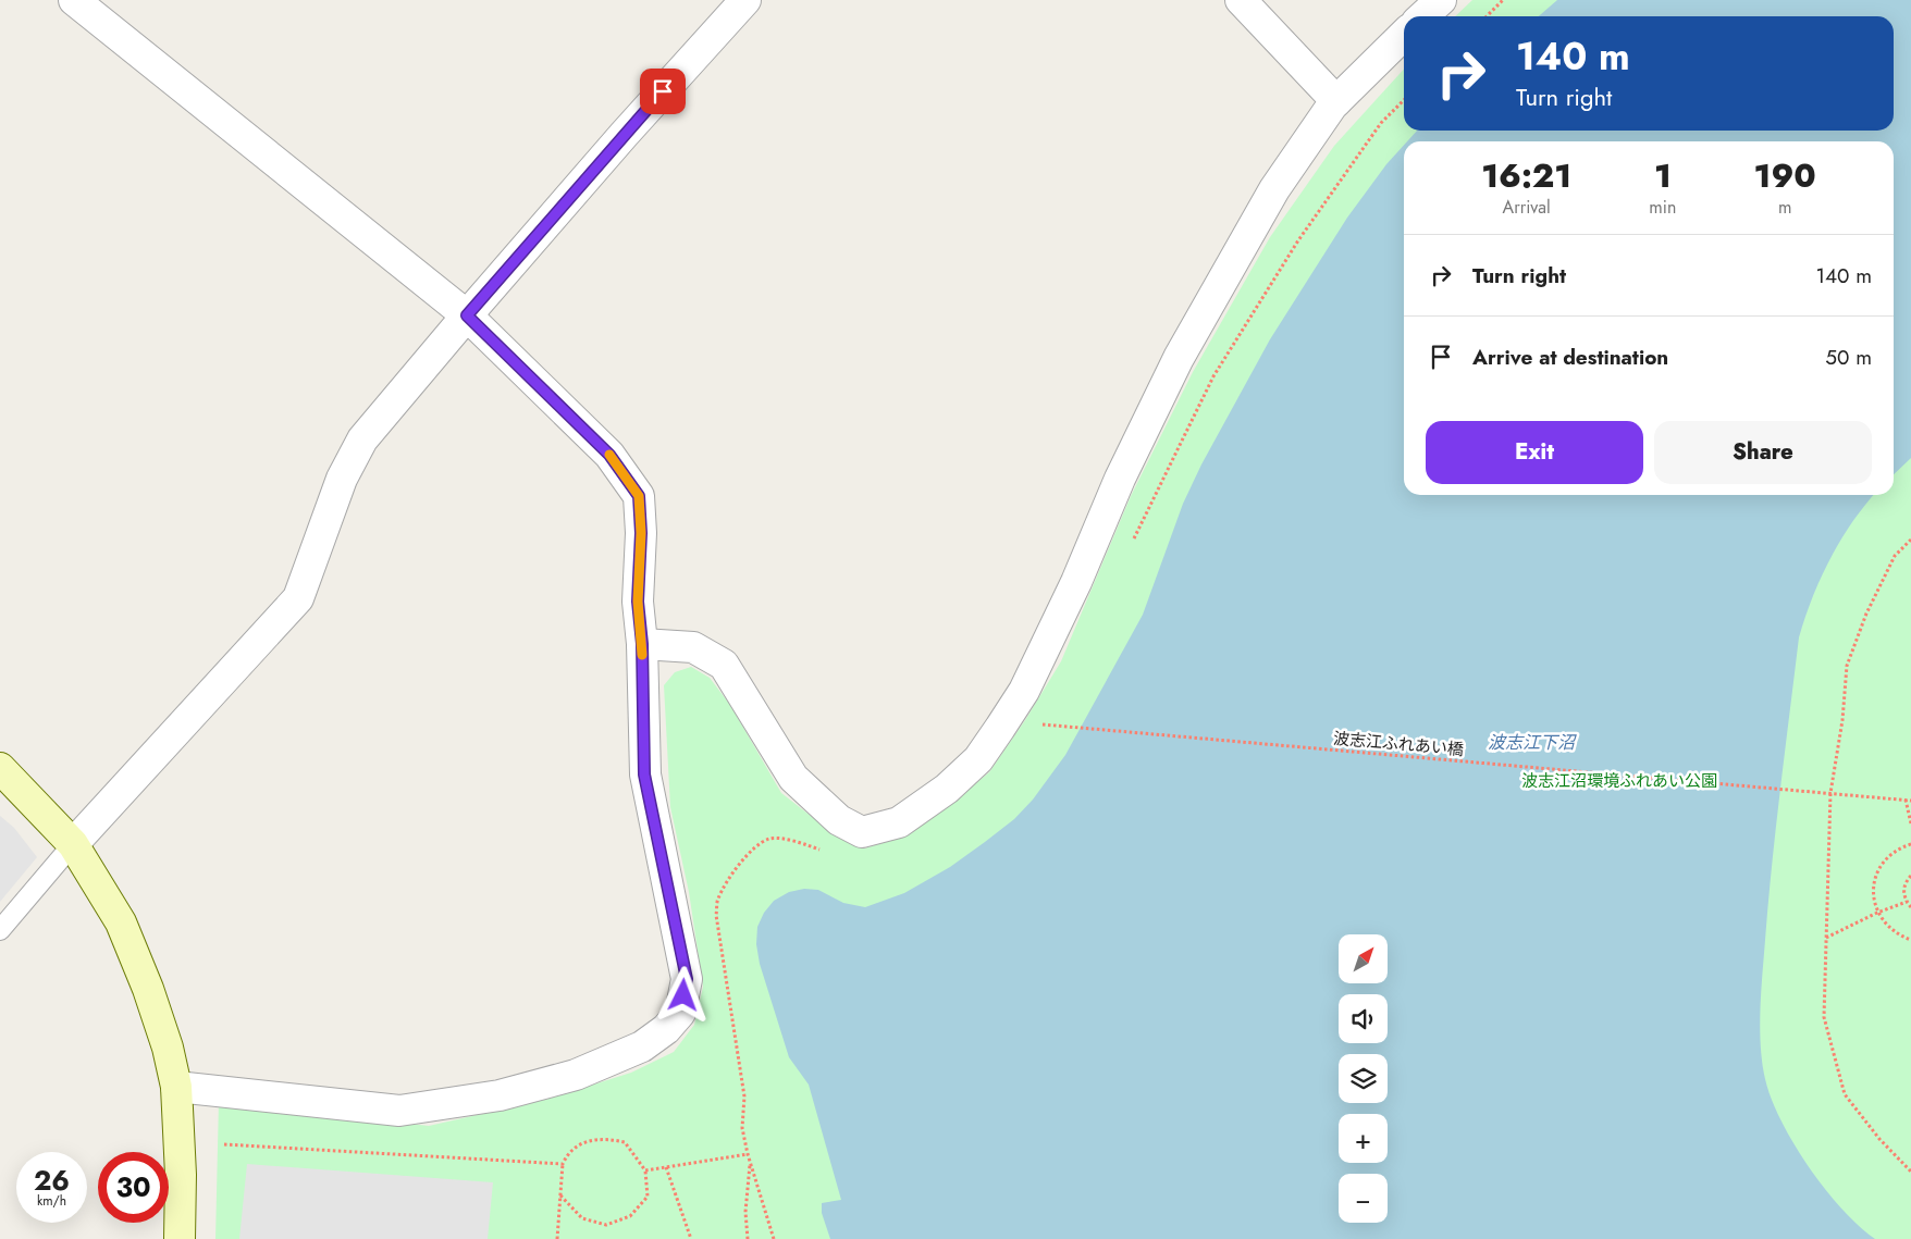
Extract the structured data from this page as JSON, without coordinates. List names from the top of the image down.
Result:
{
  "streets": {
    "path": ["波志江ふれあい橋"]
  },
  "water": ["波志江下沼"],
  "parks": ["波志江沼環境ふれあい公園"],
  "north": "top right",
  "page": {
    "turn": ["140 m", "Turn right"],
    "eta": [
      "16:21",
      "Arrival",
      "1",
      "min",
      "190",
      "m"
    ],
    "list": [
      {
        "name": "Turn right",
        "value": "140 m"
      },
      {
        "name": "Arrive at destination",
        "value": "50 m"
      }
    ],
    "buttons": ["Exit", "Share"],
    "map_buttons": ["+", "−"],
    "speed": "26 km/h",
    "limit": "30"
  }
}
